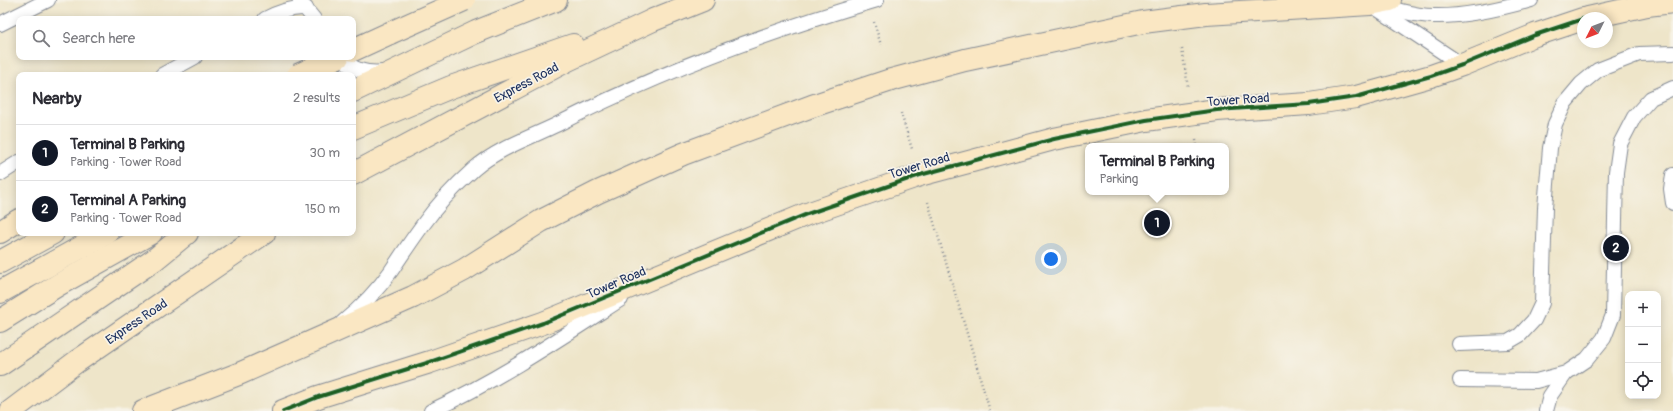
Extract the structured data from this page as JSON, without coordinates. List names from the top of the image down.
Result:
{
  "streets": {
    "street": ["Express Road", "Tower Road"]
  },
  "north": "bottom left",
  "page": {
    "search": "Search here",
    "heading": ["Nearby", "2 results"],
    "list": [
      {
        "mark": "1",
        "name": "Terminal B Parking",
        "note": "Parking · Tower Road",
        "value": "30 m"
      },
      {
        "mark": "2",
        "name": "Terminal A Parking",
        "note": "Parking · Tower Road",
        "value": "150 m"
      }
    ],
    "popup": ["Terminal B Parking", "Parking"],
    "pins": ["1", "2"],
    "map_buttons": ["+", "−"]
  }
}
